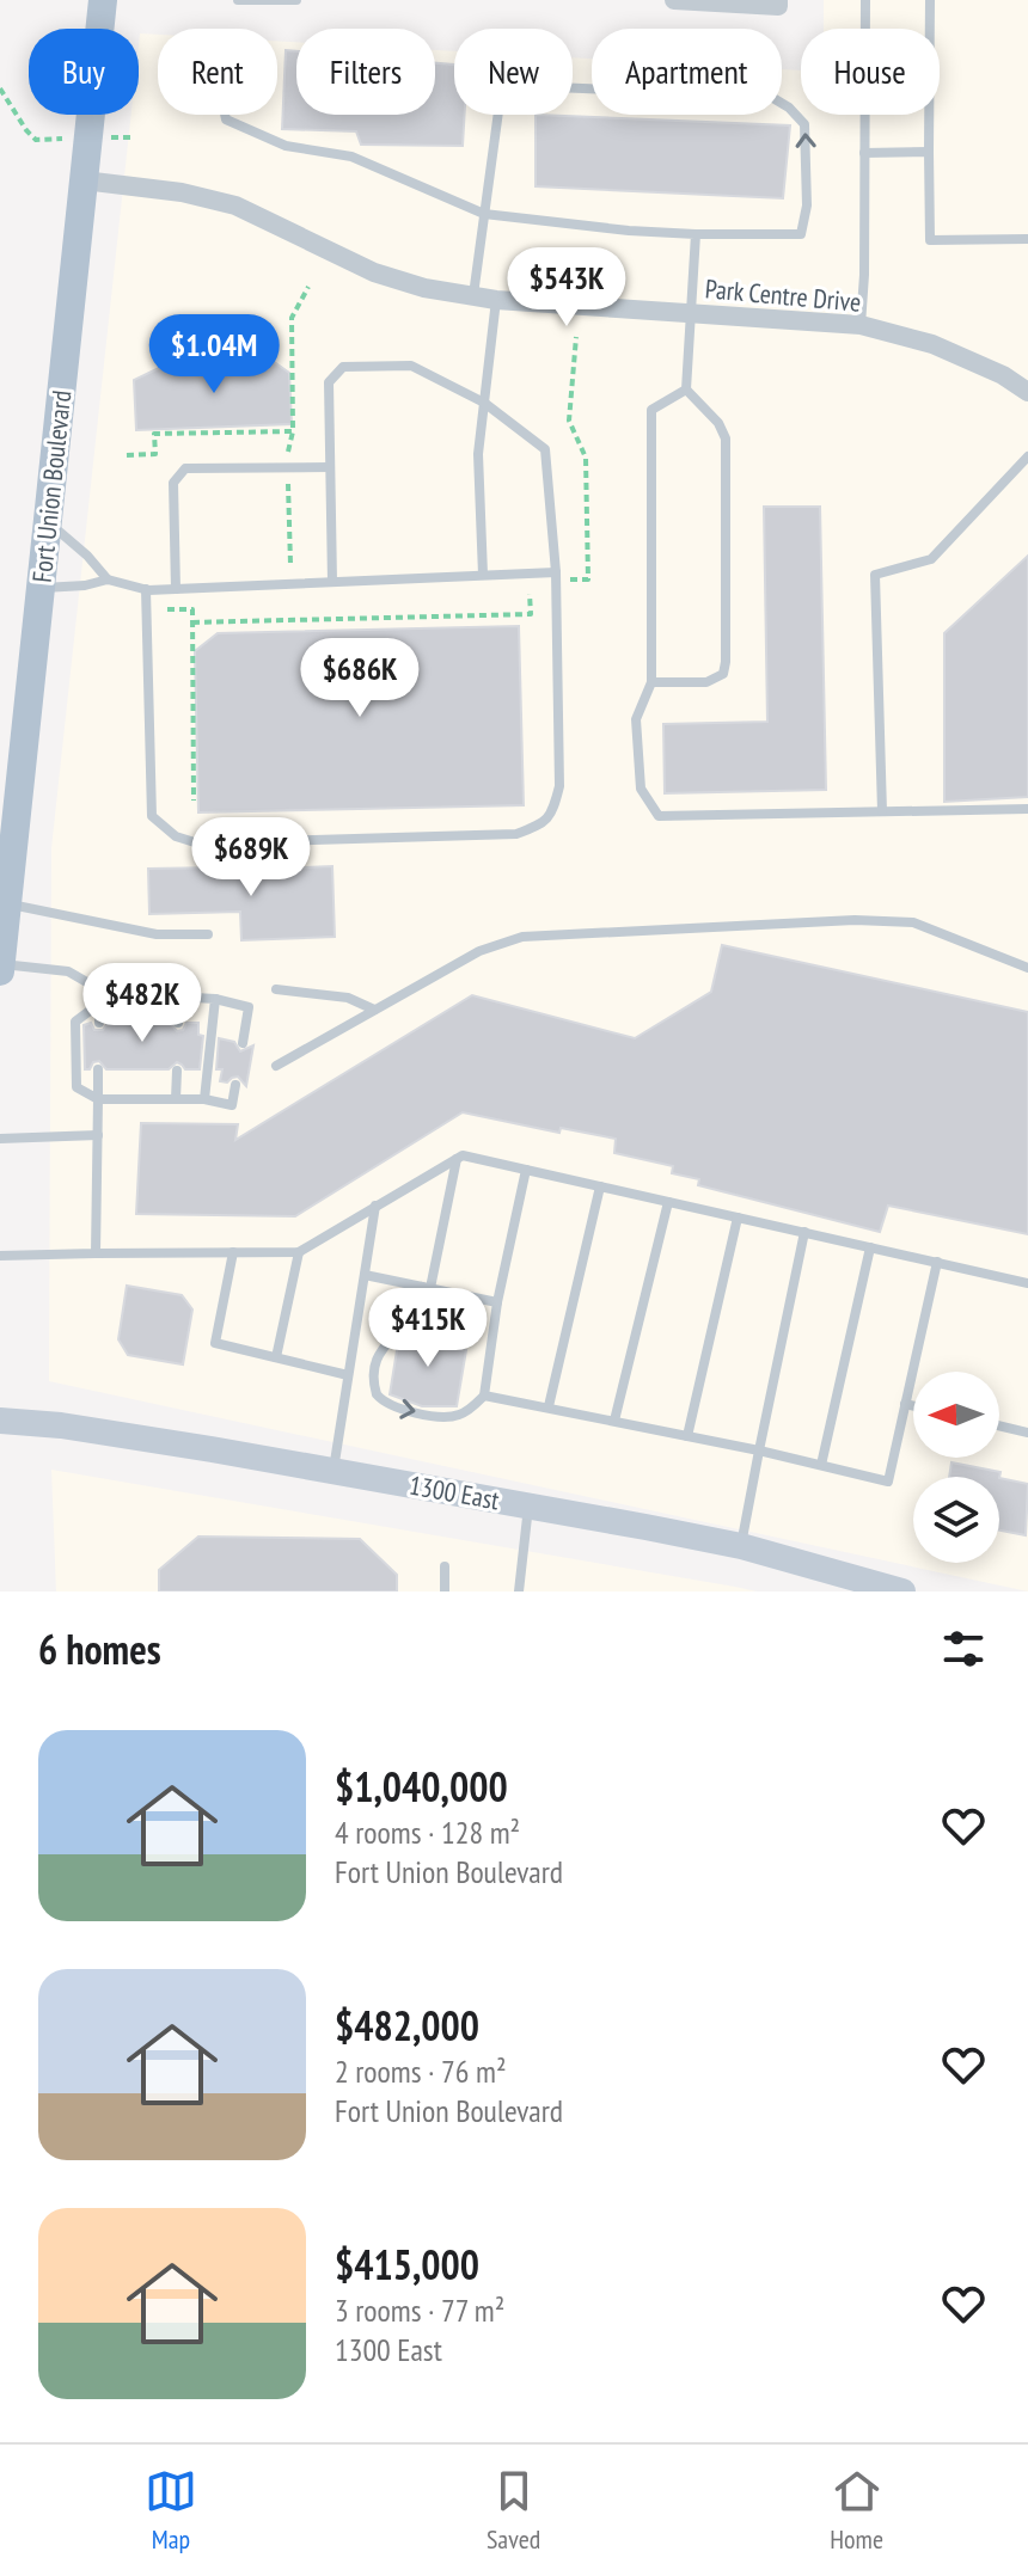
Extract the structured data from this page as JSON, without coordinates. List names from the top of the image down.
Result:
{
  "streets": {
    "main road": ["Fort Union Boulevard", "1300 East"],
    "street": ["Park Centre Drive"]
  },
  "crossings": [
    ["Park Centre Drive", "Fort Union Boulevard"]
  ],
  "north": "left",
  "page": {
    "chip": [
      "Buy",
      "Rent",
      "Filters",
      "New",
      "Apartment",
      "House"
    ],
    "price": [
      "$543K",
      "$1.04M",
      "$686K",
      "$689K",
      "$482K",
      "$415K"
    ],
    "heading": "6 homes",
    "list": [
      {
        "name": "$1,040,000",
        "note": "4 rooms · 128 m² · Fort Union Boulevard"
      },
      {
        "name": "$482,000",
        "note": "2 rooms · 76 m² · Fort Union Boulevard"
      },
      {
        "name": "$415,000",
        "note": "3 rooms · 77 m² · 1300 East"
      }
    ],
    "tabs": ["Map", "Saved", "Home"]
  }
}
